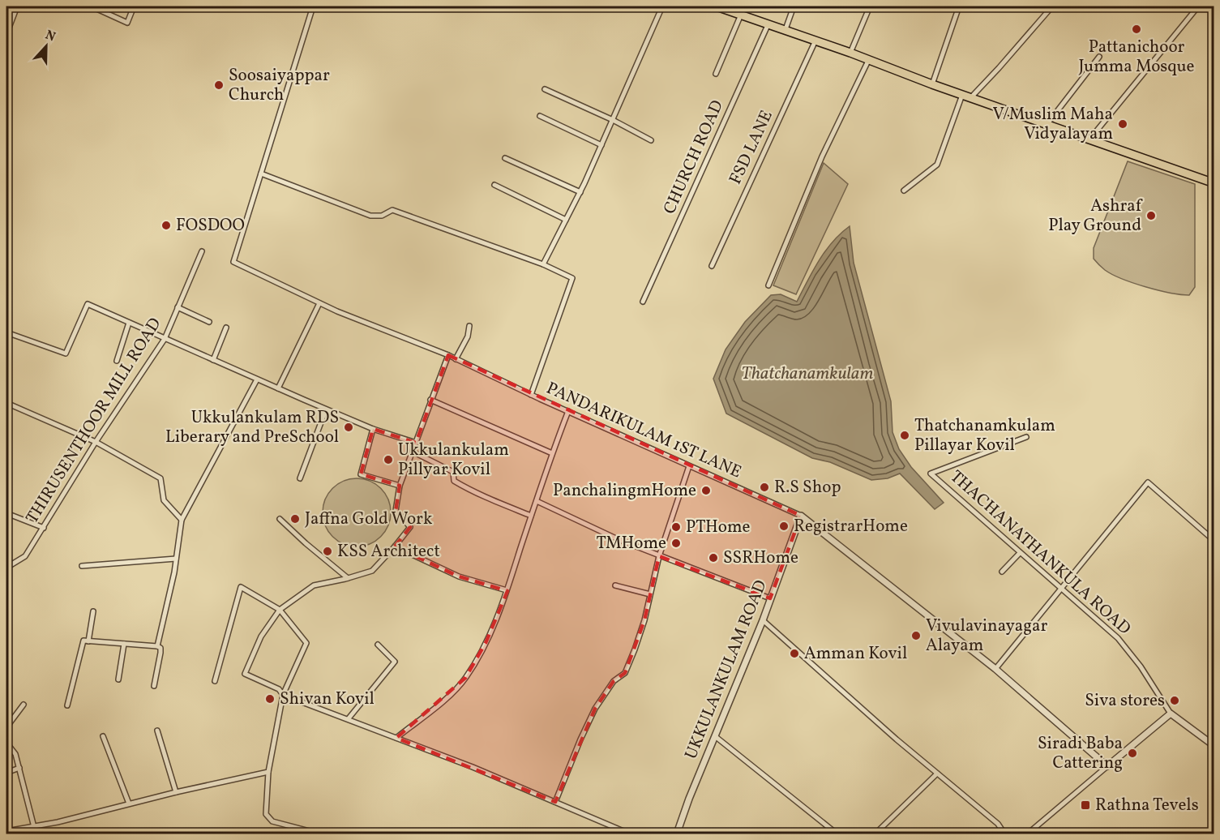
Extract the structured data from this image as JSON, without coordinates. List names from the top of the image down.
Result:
{
  "streets": {
    "street": [
      "FSD LANE",
      "CHURCH ROAD",
      "THIRUSENTHOOR MILL ROAD",
      "PANDARIKULAM 1ST LANE",
      "THACHANATHANKULA ROAD",
      "UKKULANKULAM ROAD"
    ]
  },
  "crossings": [
    ["PANDARIKULAM 1ST LANE", "UKKULANKULAM ROAD"]
  ],
  "water": ["Thatchanamkulam"],
  "places": {
    "other": [
      "Pattanichoor Jumma Mosque",
      "Soosaiyappar Church",
      "V/Muslim Maha Vidyalayam",
      "Ashraf Play Ground",
      "FOSDOO",
      "Ukkulankulam RDS Liberary and PreSchool",
      "Thatchanamkulam Pillayar Kovil",
      "Ukkulankulam Pillyar Kovil",
      "R.S Shop",
      "PanchalingmHome",
      "Jaffna Gold Work",
      "RegistrarHome",
      "PTHome",
      "TMHome",
      "KSS Architect",
      "SSRHome",
      "Vivulavinayagar Alayam",
      "Amman Kovil",
      "Shivan Kovil",
      "Siva stores",
      "Siradi Baba Cattering"
    ],
    "transit": ["Rathna Tevels"]
  },
  "north": "top"
}
